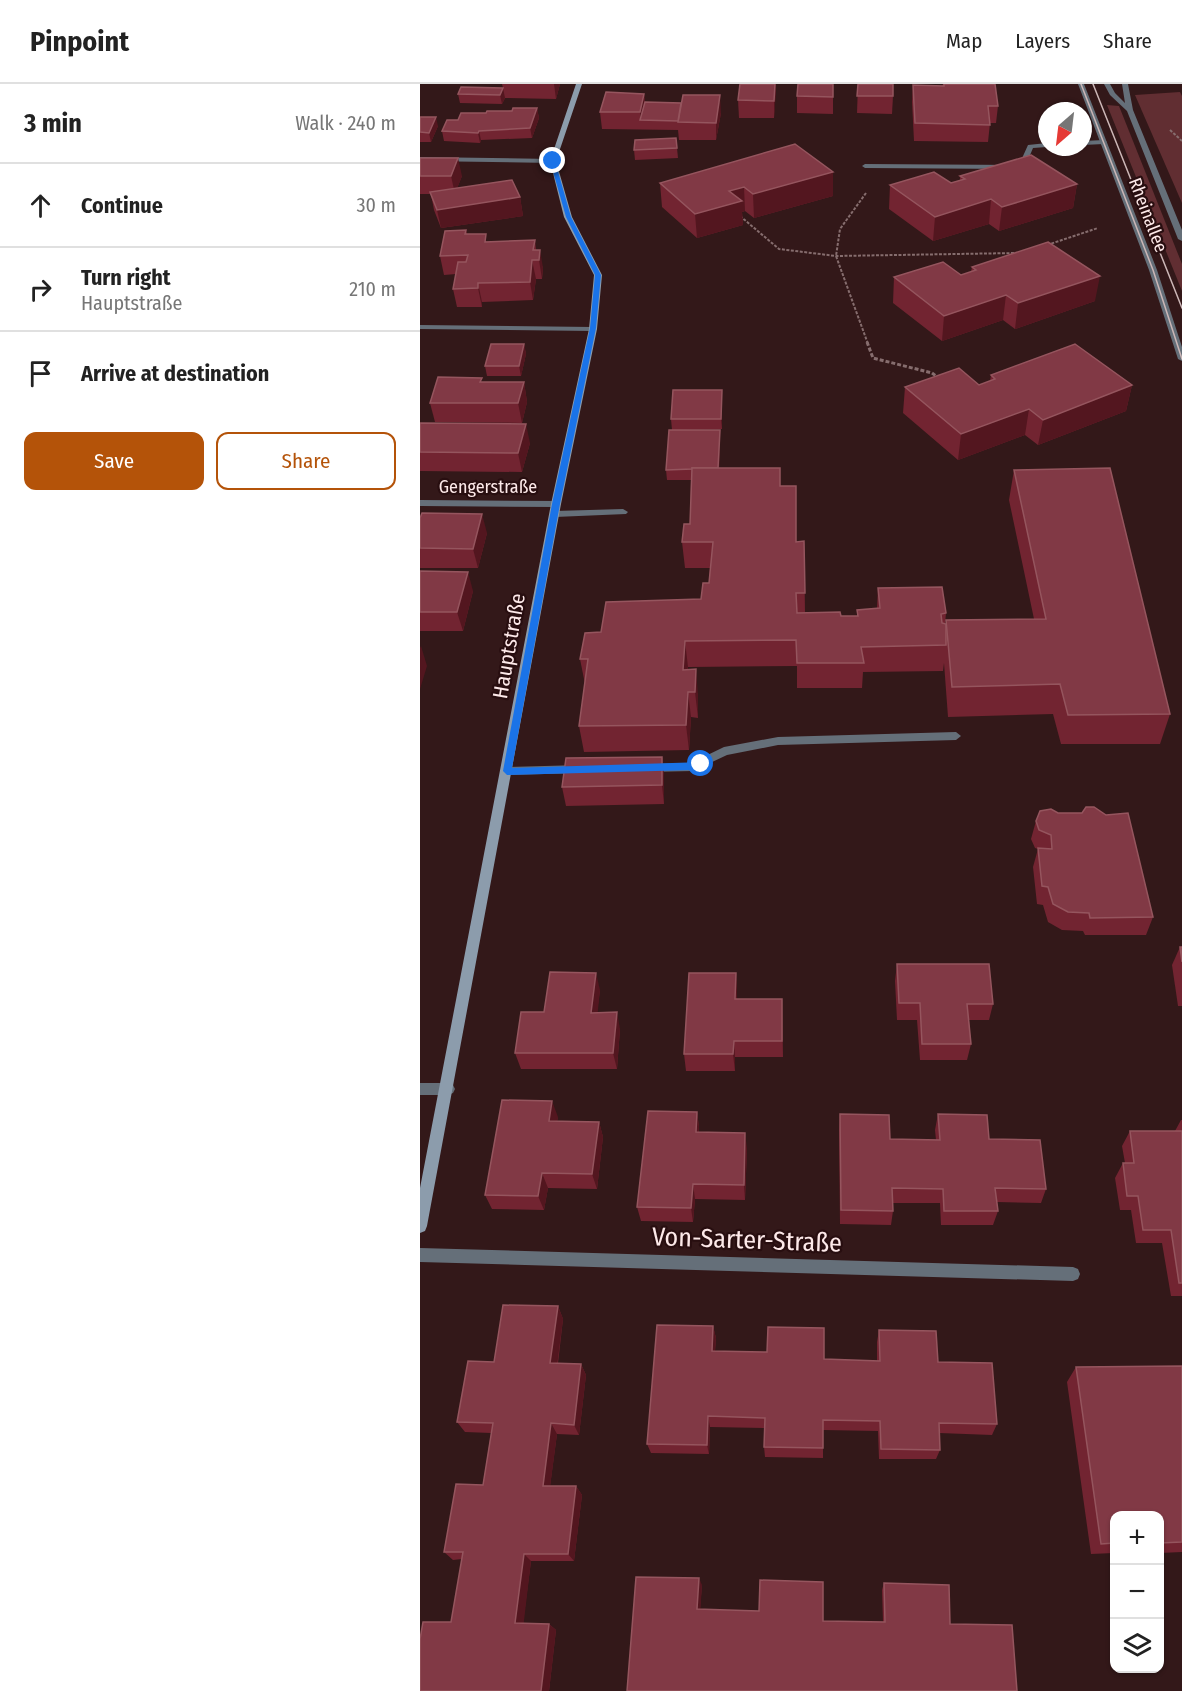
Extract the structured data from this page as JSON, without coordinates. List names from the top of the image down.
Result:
{
  "streets": {
    "main road": ["Hauptstraße"],
    "street": ["Rheinallee", "Gengerstraße", "Von-Sarter-Straße"]
  },
  "crossings": [
    ["Gengerstraße", "Hauptstraße"]
  ],
  "north": "bottom left",
  "page": {
    "header": "Pinpoint",
    "nav": ["Map", "Layers", "Share"],
    "heading": ["3 min", "Walk · 240 m"],
    "list": [
      ["Continue", "30 m"],
      ["Turn right", "Hauptstraße", "210 m"],
      "Arrive at destination"
    ],
    "buttons": ["Save", "Share"],
    "map_buttons": ["+", "−"]
  }
}
